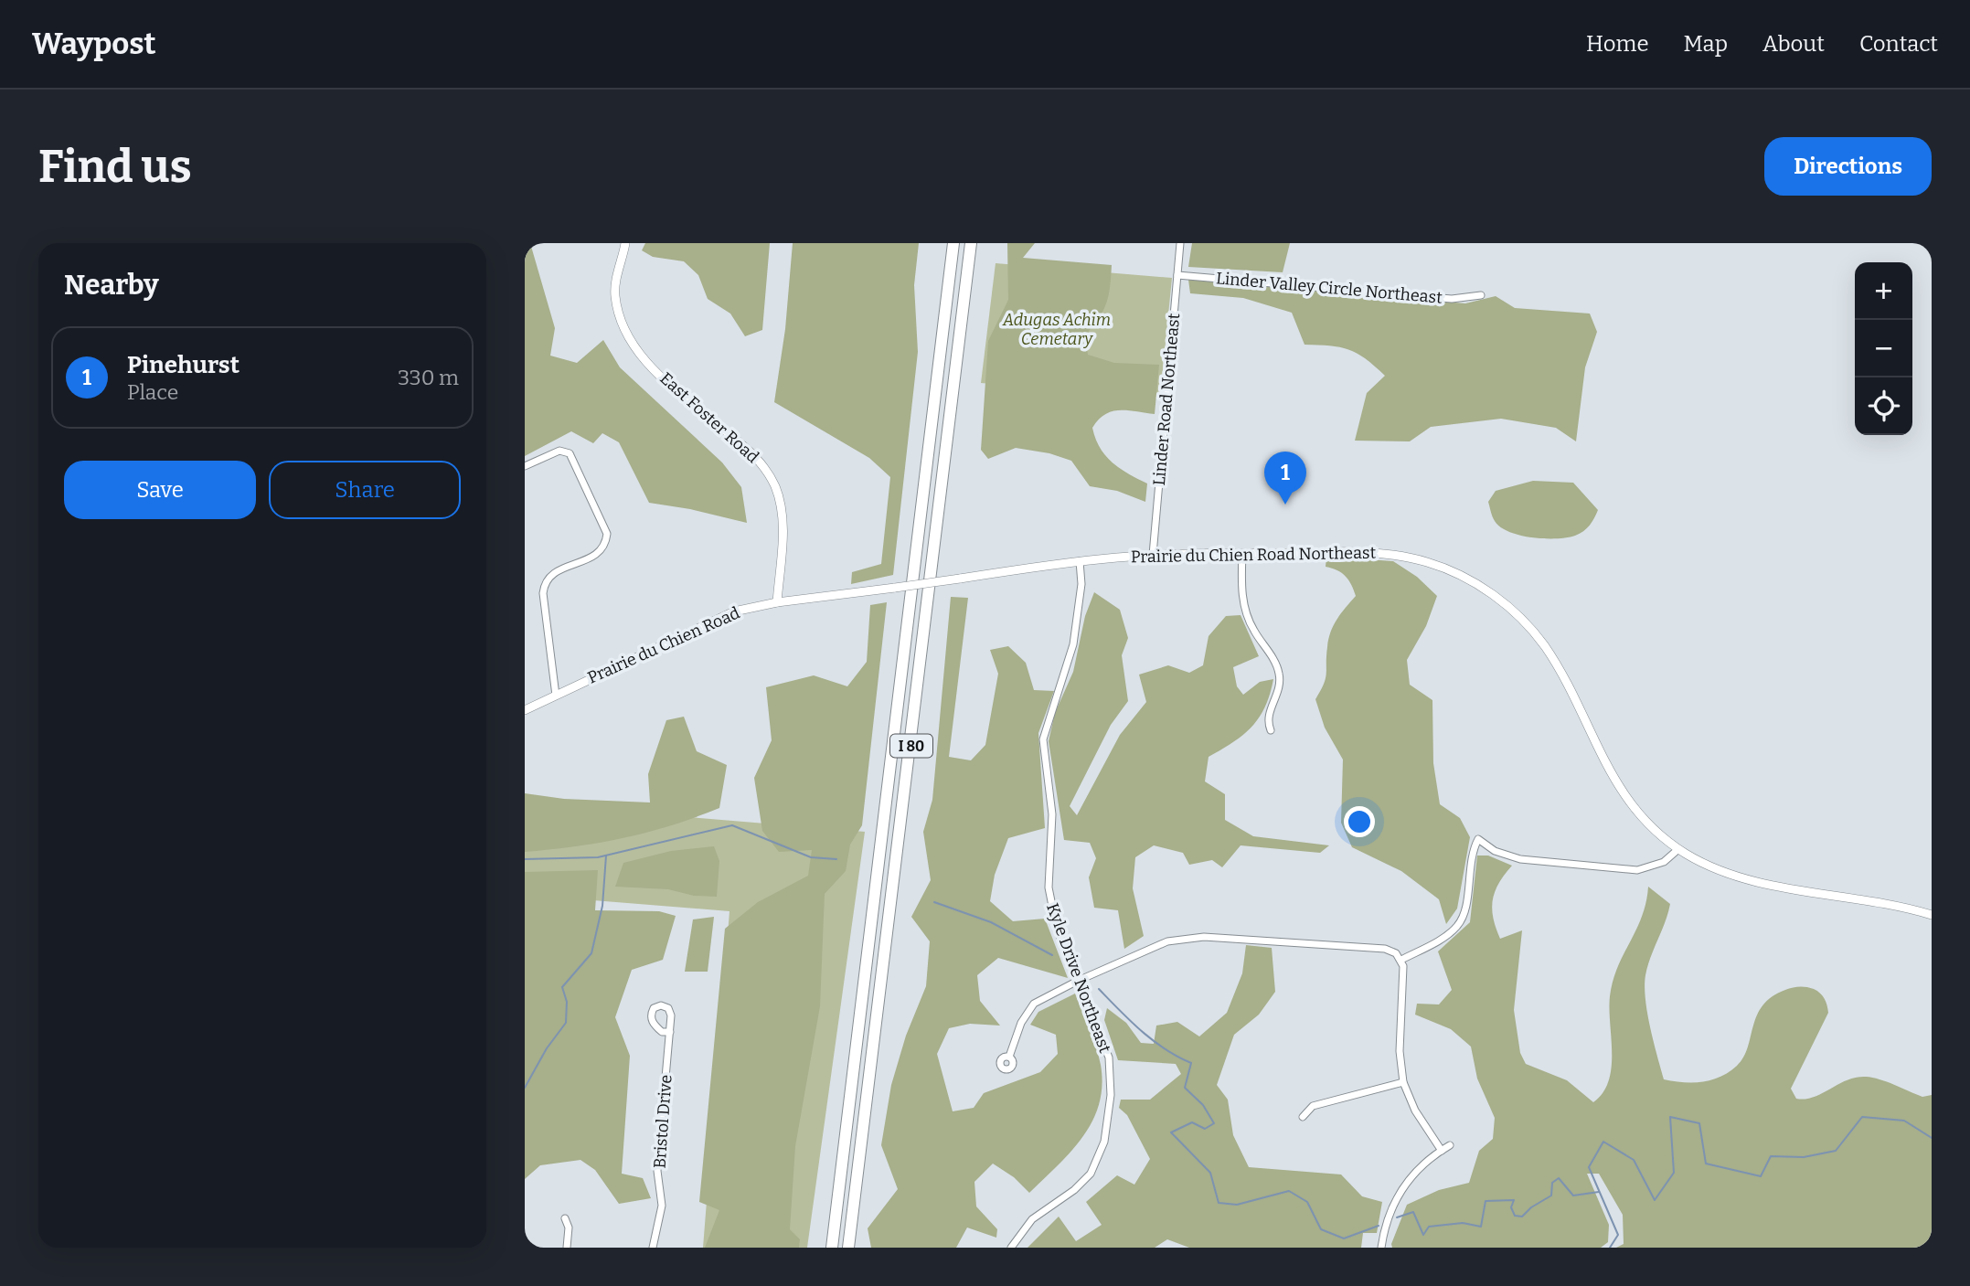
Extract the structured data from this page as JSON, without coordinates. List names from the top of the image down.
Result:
{
  "streets": {
    "highway": ["I 80"],
    "street": [
      "Linder Valley Circle Northeast",
      "Linder Road Northeast",
      "East Foster Road",
      "Prairie du Chien Road Northeast",
      "Prairie du Chien Road",
      "Kyle Drive Northeast",
      "Bristol Drive"
    ]
  },
  "crossings": [
    ["Linder Valley Circle Northeast", "Linder Road Northeast"],
    ["Linder Road Northeast", "Prairie du Chien Road Northeast"],
    ["East Foster Road", "Prairie du Chien Road"],
    ["Prairie du Chien Road Northeast", "Prairie du Chien Road"],
    ["Prairie du Chien Road Northeast", "Kyle Drive Northeast"]
  ],
  "parks": ["Adugas Achim Cemetary"],
  "page": {
    "header": "Waypost",
    "nav": [
      "Home",
      "Map",
      "About",
      "Contact"
    ],
    "buttons": [
      "Directions",
      ["Save", "Share"]
    ],
    "title": "Find us",
    "heading": "Nearby",
    "map_buttons": ["+", "−"],
    "list": [
      {
        "mark": "1",
        "name": "Pinehurst",
        "note": "Place",
        "value": "330 m"
      }
    ],
    "pins": "1"
  }
}
